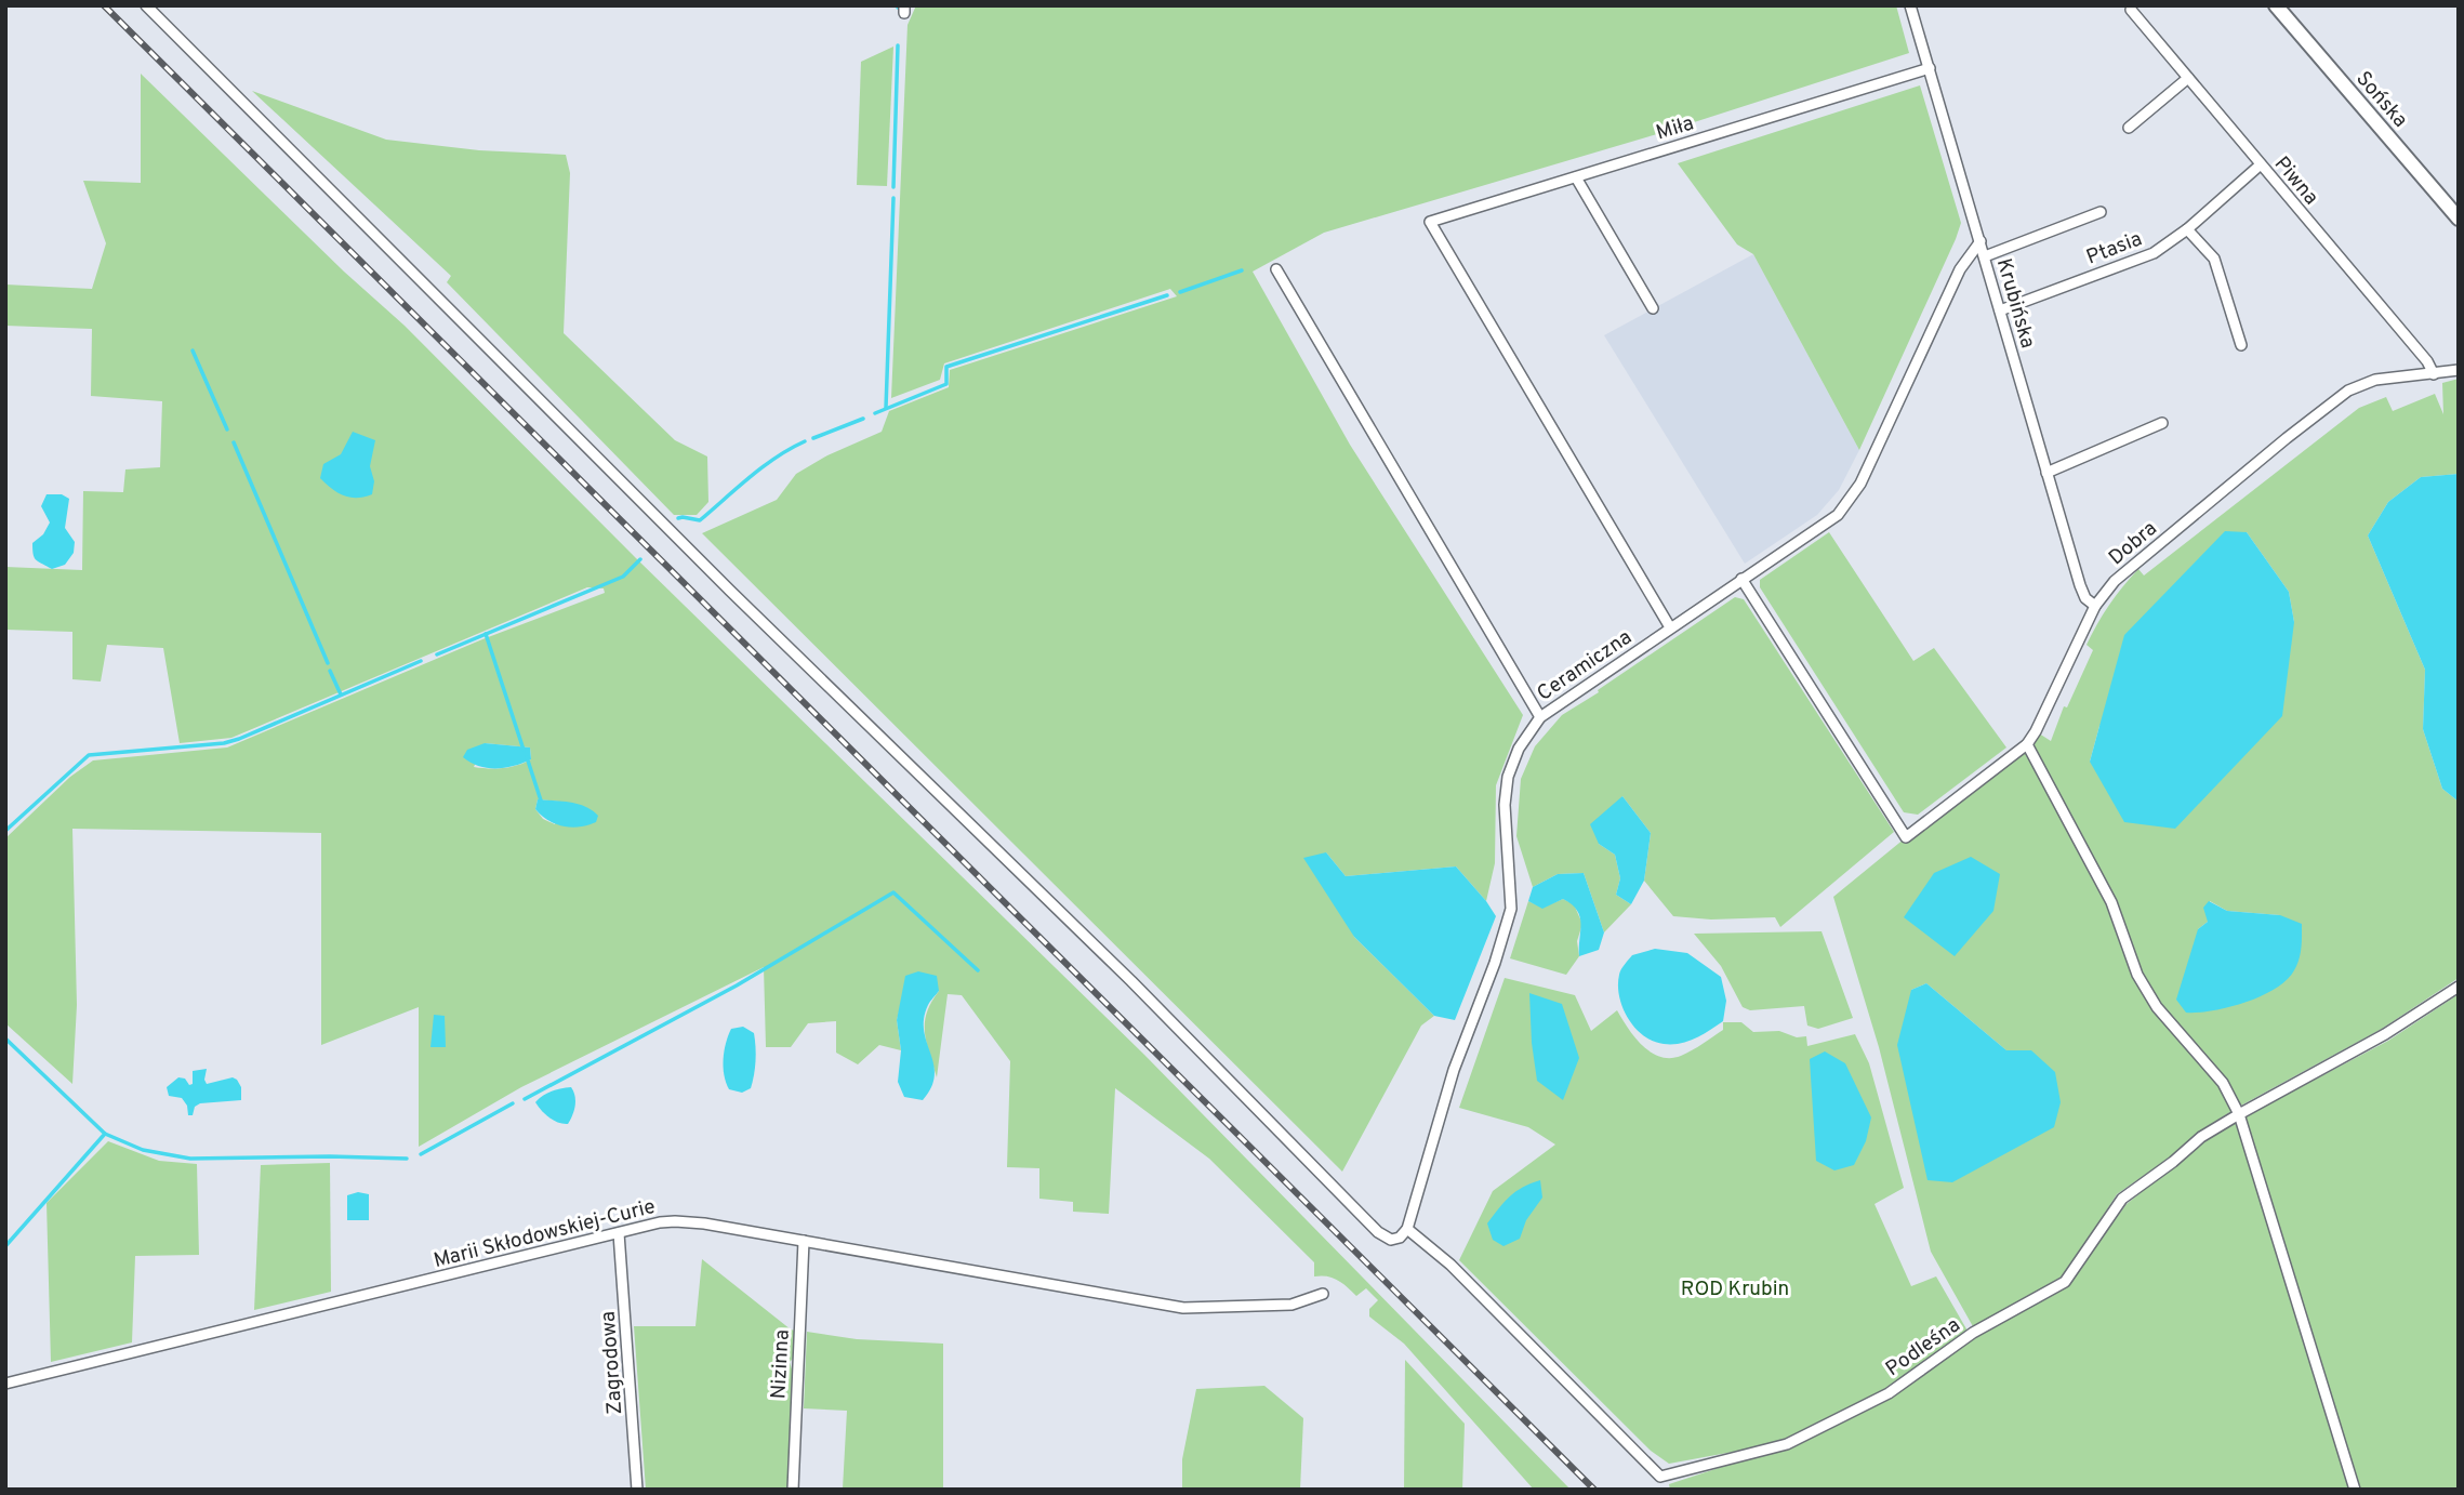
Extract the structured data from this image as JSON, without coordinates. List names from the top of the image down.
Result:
{
  "streets": {
    "street": [
      "Sońska",
      "Miła",
      "Piwna",
      "Ptasia",
      "Krubińska",
      "Dobra",
      "Ceramiczna",
      "Marii Skłodowskiej-Curie",
      "Podleśna",
      "Zagrodowa",
      "Nizinna"
    ]
  },
  "crossings": [
    ["Miła", "Krubińska"],
    ["Miła", "Ceramiczna"],
    ["Piwna", "Ptasia"],
    ["Piwna", "Dobra"],
    ["Ptasia", "Krubińska"],
    ["Krubińska", "Dobra"],
    ["Krubińska", "Ceramiczna"],
    ["Dobra", "Ceramiczna"],
    ["Ceramiczna", "Podleśna"],
    ["Marii Skłodowskiej-Curie", "Zagrodowa"],
    ["Marii Skłodowskiej-Curie", "Nizinna"]
  ],
  "parks": ["ROD Krubin"]
}
